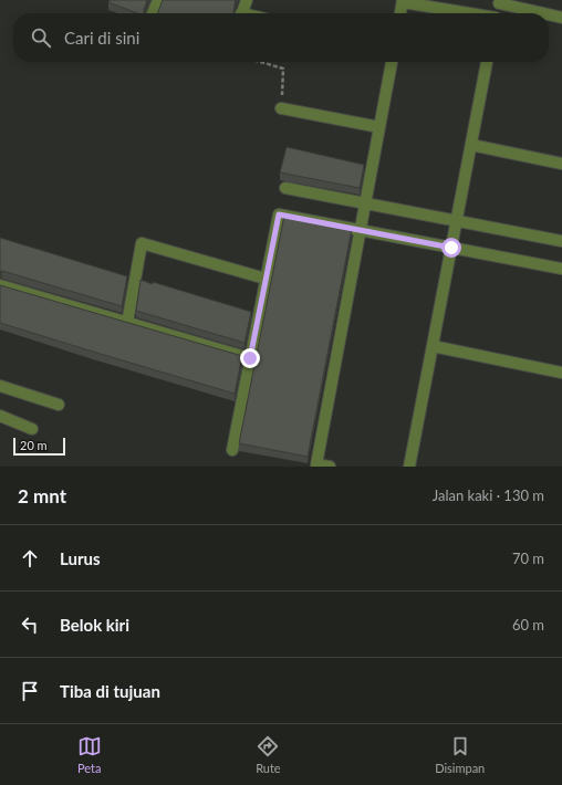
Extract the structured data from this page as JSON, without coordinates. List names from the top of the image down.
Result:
{
  "scale_bar": "20 m",
  "page": {
    "search": "Cari di sini",
    "scale": "20 m",
    "heading": ["2 mnt", "Jalan kaki · 130 m"],
    "list": [
      ["Lurus", "70 m"],
      ["Belok kiri", "60 m"],
      "Tiba di tujuan"
    ],
    "nav": ["Peta", "Rute", "Disimpan"]
  }
}
